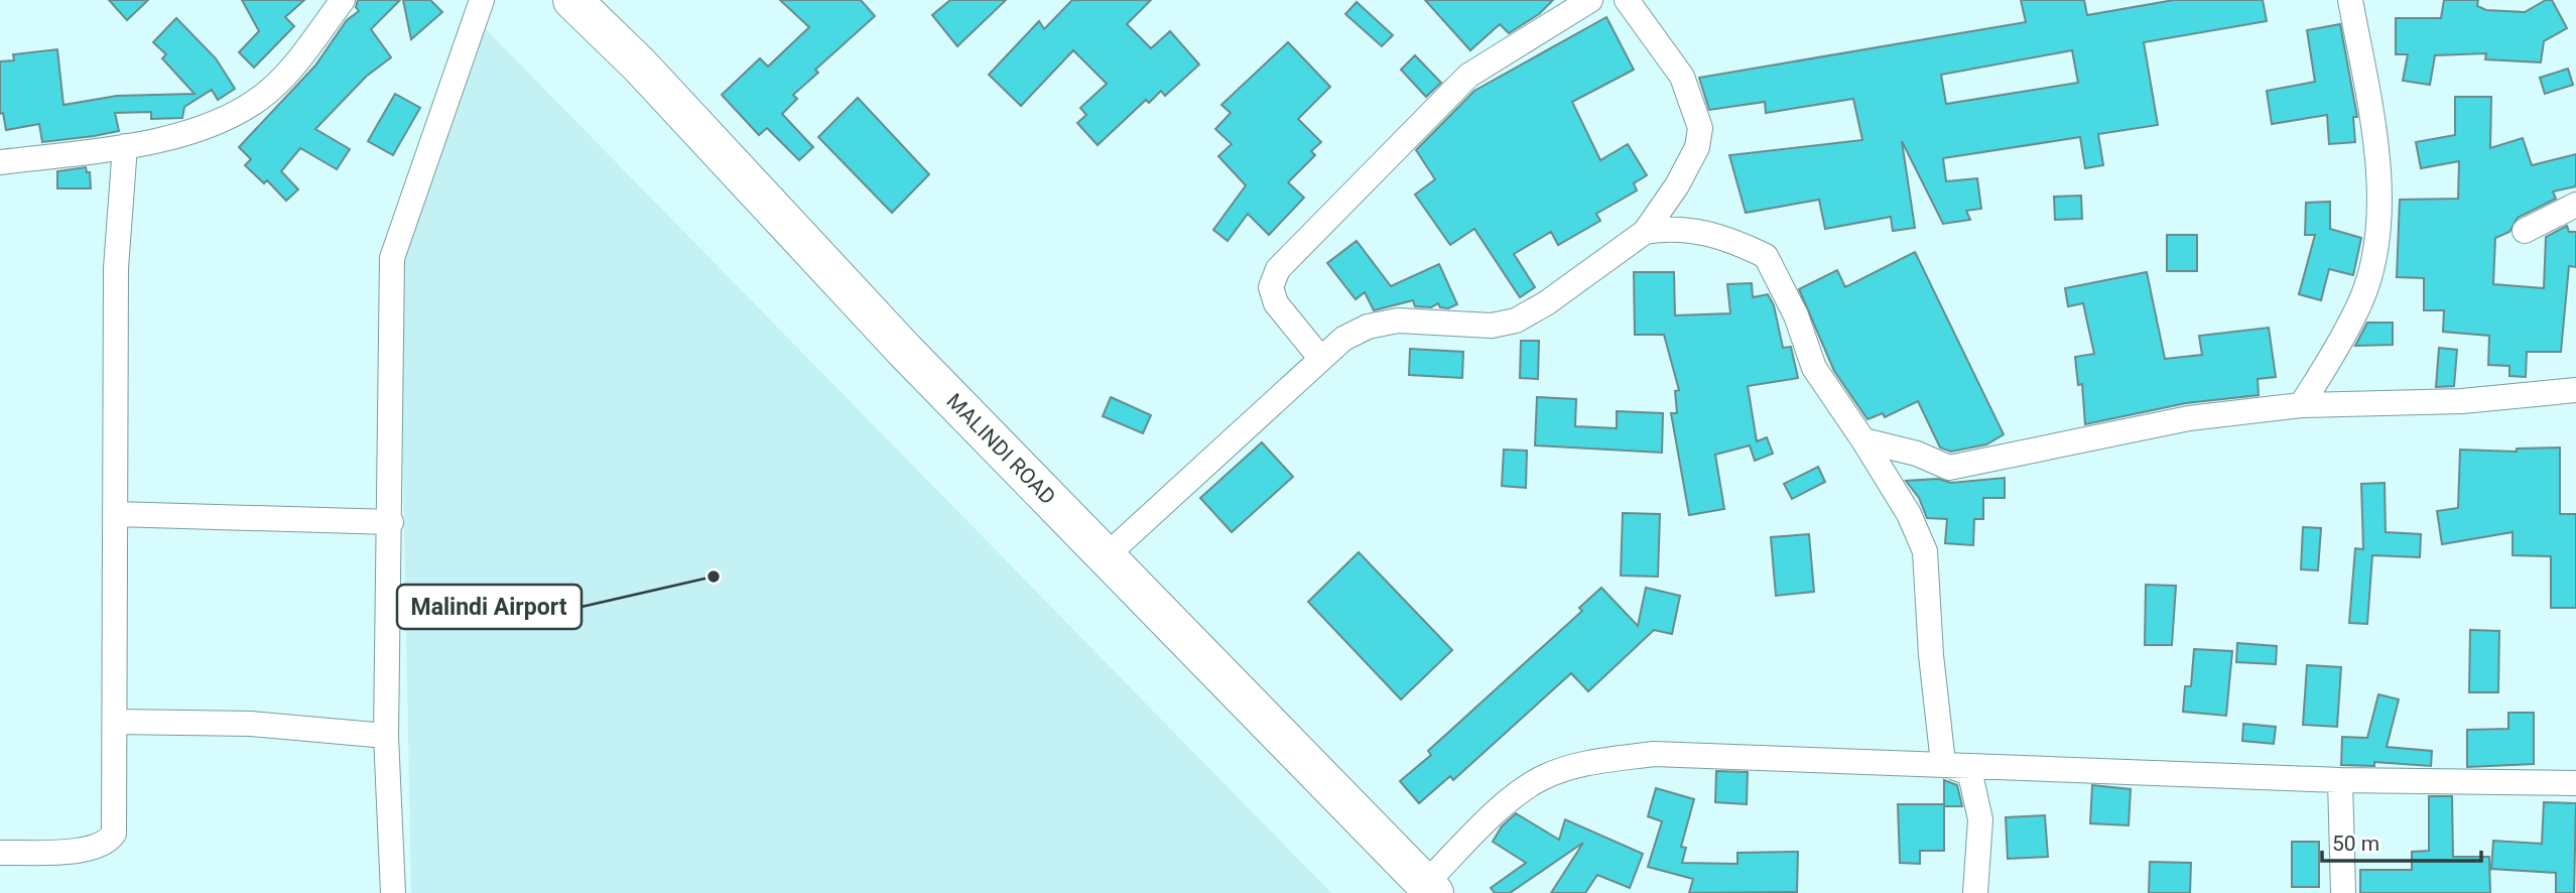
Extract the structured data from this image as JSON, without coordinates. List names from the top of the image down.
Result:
{
  "streets": {
    "highway": ["MALINDI ROAD"]
  },
  "places": ["Malindi Airport"],
  "scale_bar": "50 m"
}
